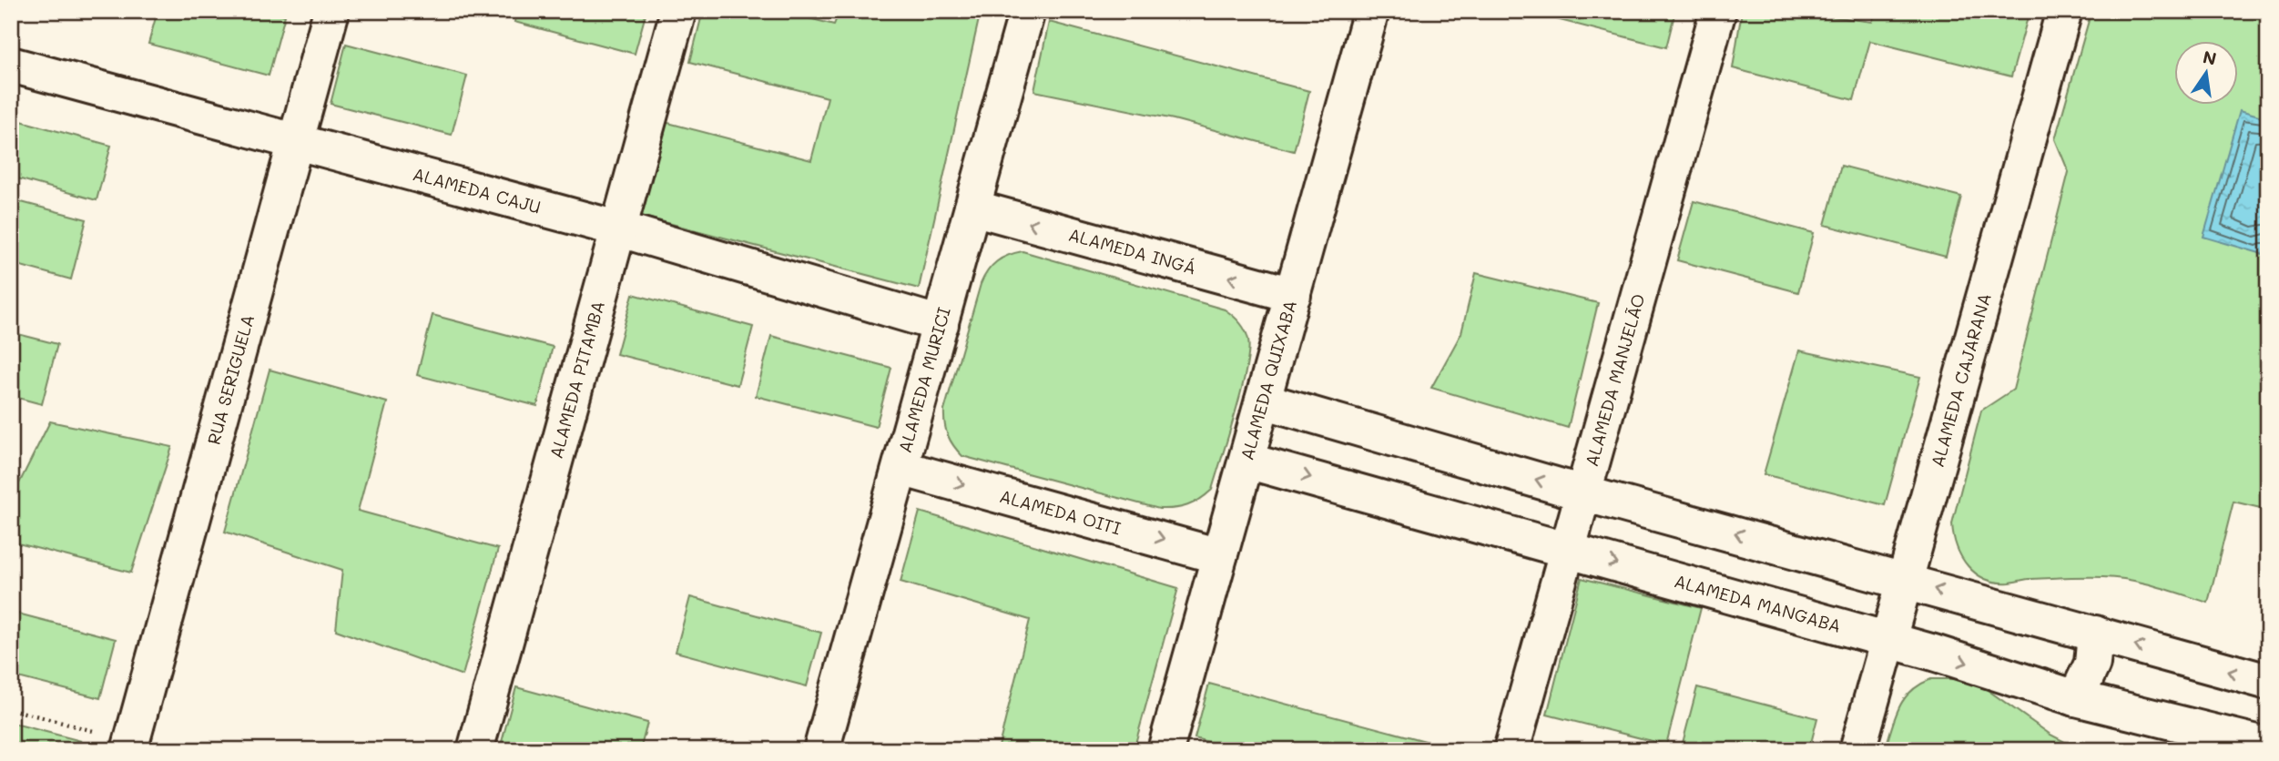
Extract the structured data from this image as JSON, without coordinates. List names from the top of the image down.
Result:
{
  "streets": {
    "street": [
      "ALAMEDA CAJU",
      "ALAMEDA INGÁ",
      "RUA SERIGUELA",
      "ALAMEDA PITAMBA",
      "ALAMEDA MURICI",
      "ALAMEDA QUIXABA",
      "ALAMEDA MANJELÃO",
      "ALAMEDA CAJARANA",
      "ALAMEDA OITI",
      "ALAMEDA MANGABA"
    ]
  },
  "crossings": [
    ["ALAMEDA CAJU", "RUA SERIGUELA"],
    ["ALAMEDA CAJU", "ALAMEDA PITAMBA"],
    ["ALAMEDA CAJU", "ALAMEDA MURICI"],
    ["ALAMEDA INGÁ", "ALAMEDA MURICI"],
    ["ALAMEDA INGÁ", "ALAMEDA QUIXABA"],
    ["ALAMEDA MURICI", "ALAMEDA OITI"],
    ["ALAMEDA QUIXABA", "ALAMEDA OITI"],
    ["ALAMEDA QUIXABA", "ALAMEDA MANGABA"],
    ["ALAMEDA MANJELÃO", "ALAMEDA MANGABA"],
    ["ALAMEDA CAJARANA", "ALAMEDA MANGABA"]
  ],
  "one_way": ["ALAMEDA INGÁ", "ALAMEDA OITI"],
  "north": "top"
}
